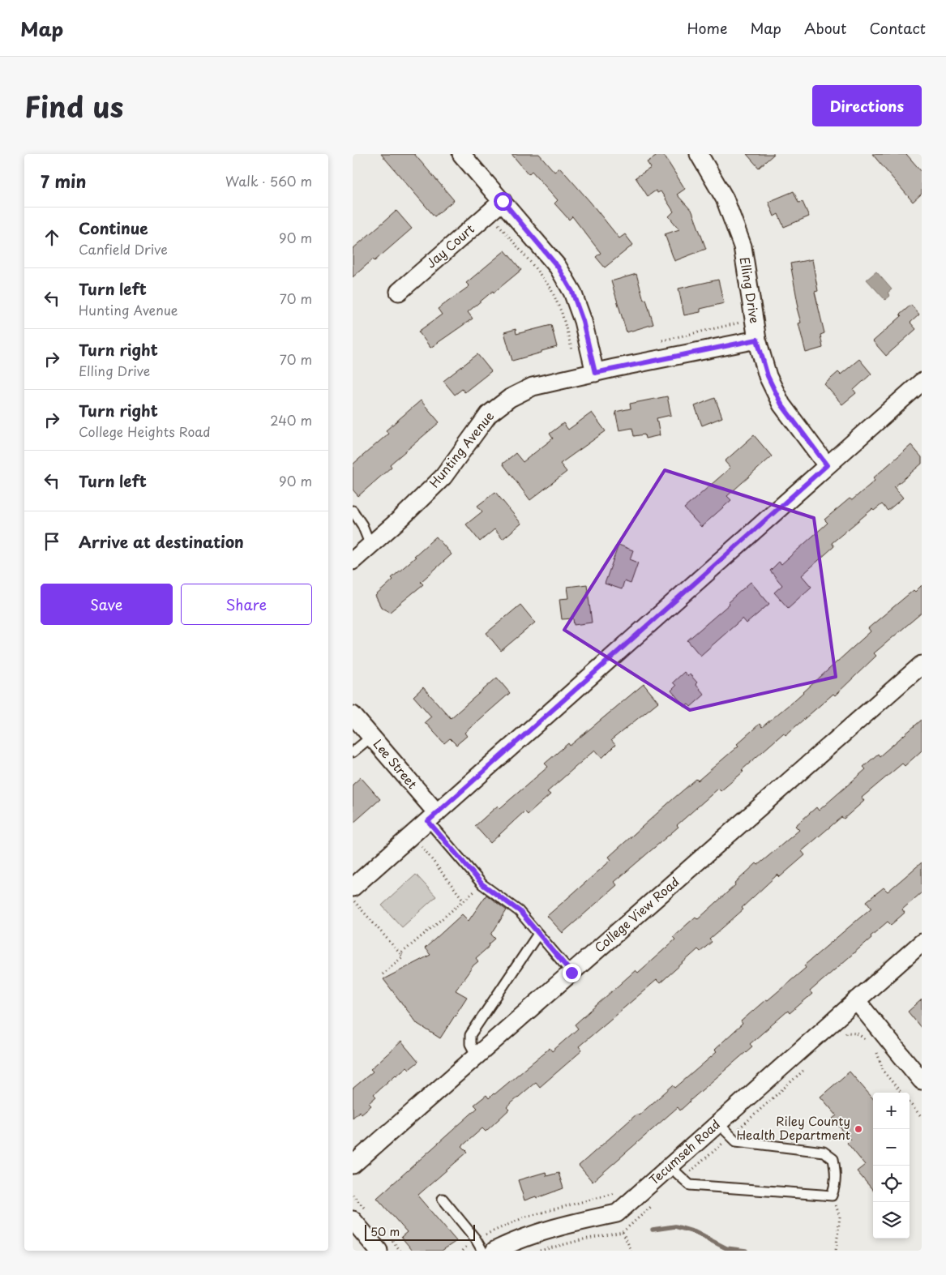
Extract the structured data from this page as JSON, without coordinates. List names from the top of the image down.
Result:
{
  "streets": {
    "street": [
      "Jay Court",
      "Elling Drive",
      "Hunting Avenue",
      "Lee Street",
      "College View Road",
      "Tecumseh Road"
    ]
  },
  "crossings": [
    ["Elling Drive", "Hunting Avenue"]
  ],
  "places": ["Riley County Health Department"],
  "scale_bar": "50 m",
  "page": {
    "header": "Map",
    "nav": [
      "Home",
      "Map",
      "About",
      "Contact"
    ],
    "title": "Find us",
    "buttons": [
      "Directions",
      ["Save", "Share"]
    ],
    "heading": ["7 min", "Walk · 560 m"],
    "list": [
      ["Continue", "Canfield Drive", "90 m"],
      ["Turn left", "Hunting Avenue", "70 m"],
      ["Turn right", "Elling Drive", "70 m"],
      ["Turn right", "College Heights Road", "240 m"],
      ["Turn left", "90 m"],
      "Arrive at destination"
    ],
    "map_buttons": ["+", "−"],
    "scale": "50 m"
  }
}
